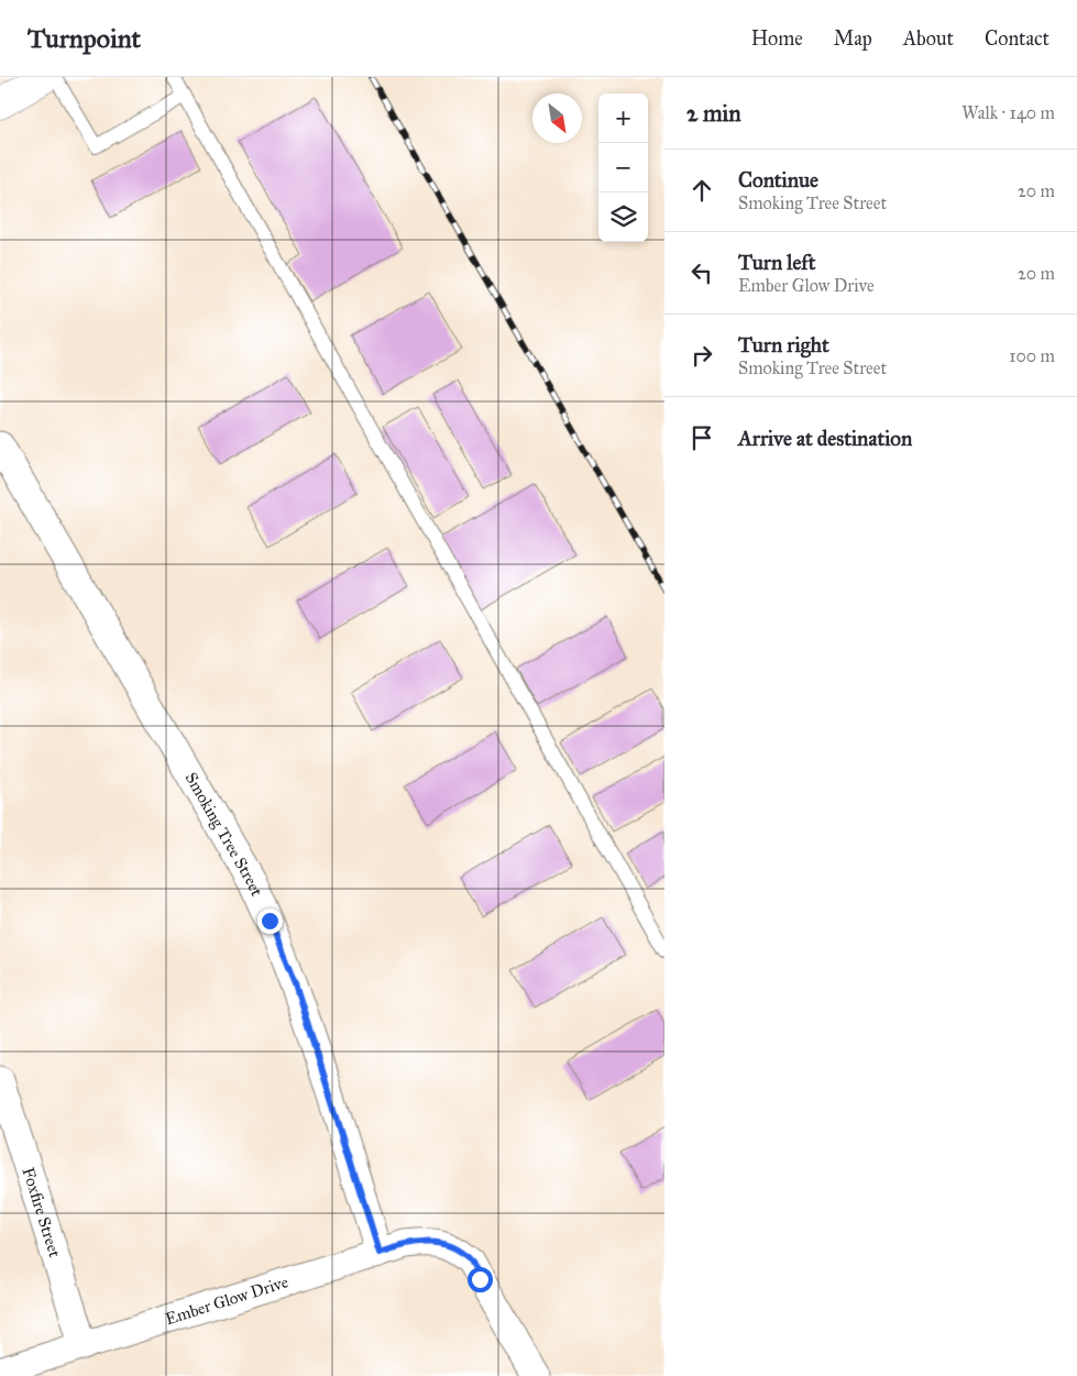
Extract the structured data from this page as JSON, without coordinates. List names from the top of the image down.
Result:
{
  "streets": {
    "street": ["Smoking Tree Street", "Foxfire Street", "Ember Glow Drive"]
  },
  "crossings": [
    ["Smoking Tree Street", "Ember Glow Drive"],
    ["Foxfire Street", "Ember Glow Drive"]
  ],
  "north": "bottom right",
  "page": {
    "header": "Turnpoint",
    "nav": [
      "Home",
      "Map",
      "About",
      "Contact"
    ],
    "heading": ["2 min", "Walk · 140 m"],
    "map_buttons": ["+", "−"],
    "list": [
      ["Continue", "Smoking Tree Street", "20 m"],
      ["Turn left", "Ember Glow Drive", "20 m"],
      ["Turn right", "Smoking Tree Street", "100 m"],
      "Arrive at destination"
    ]
  }
}
